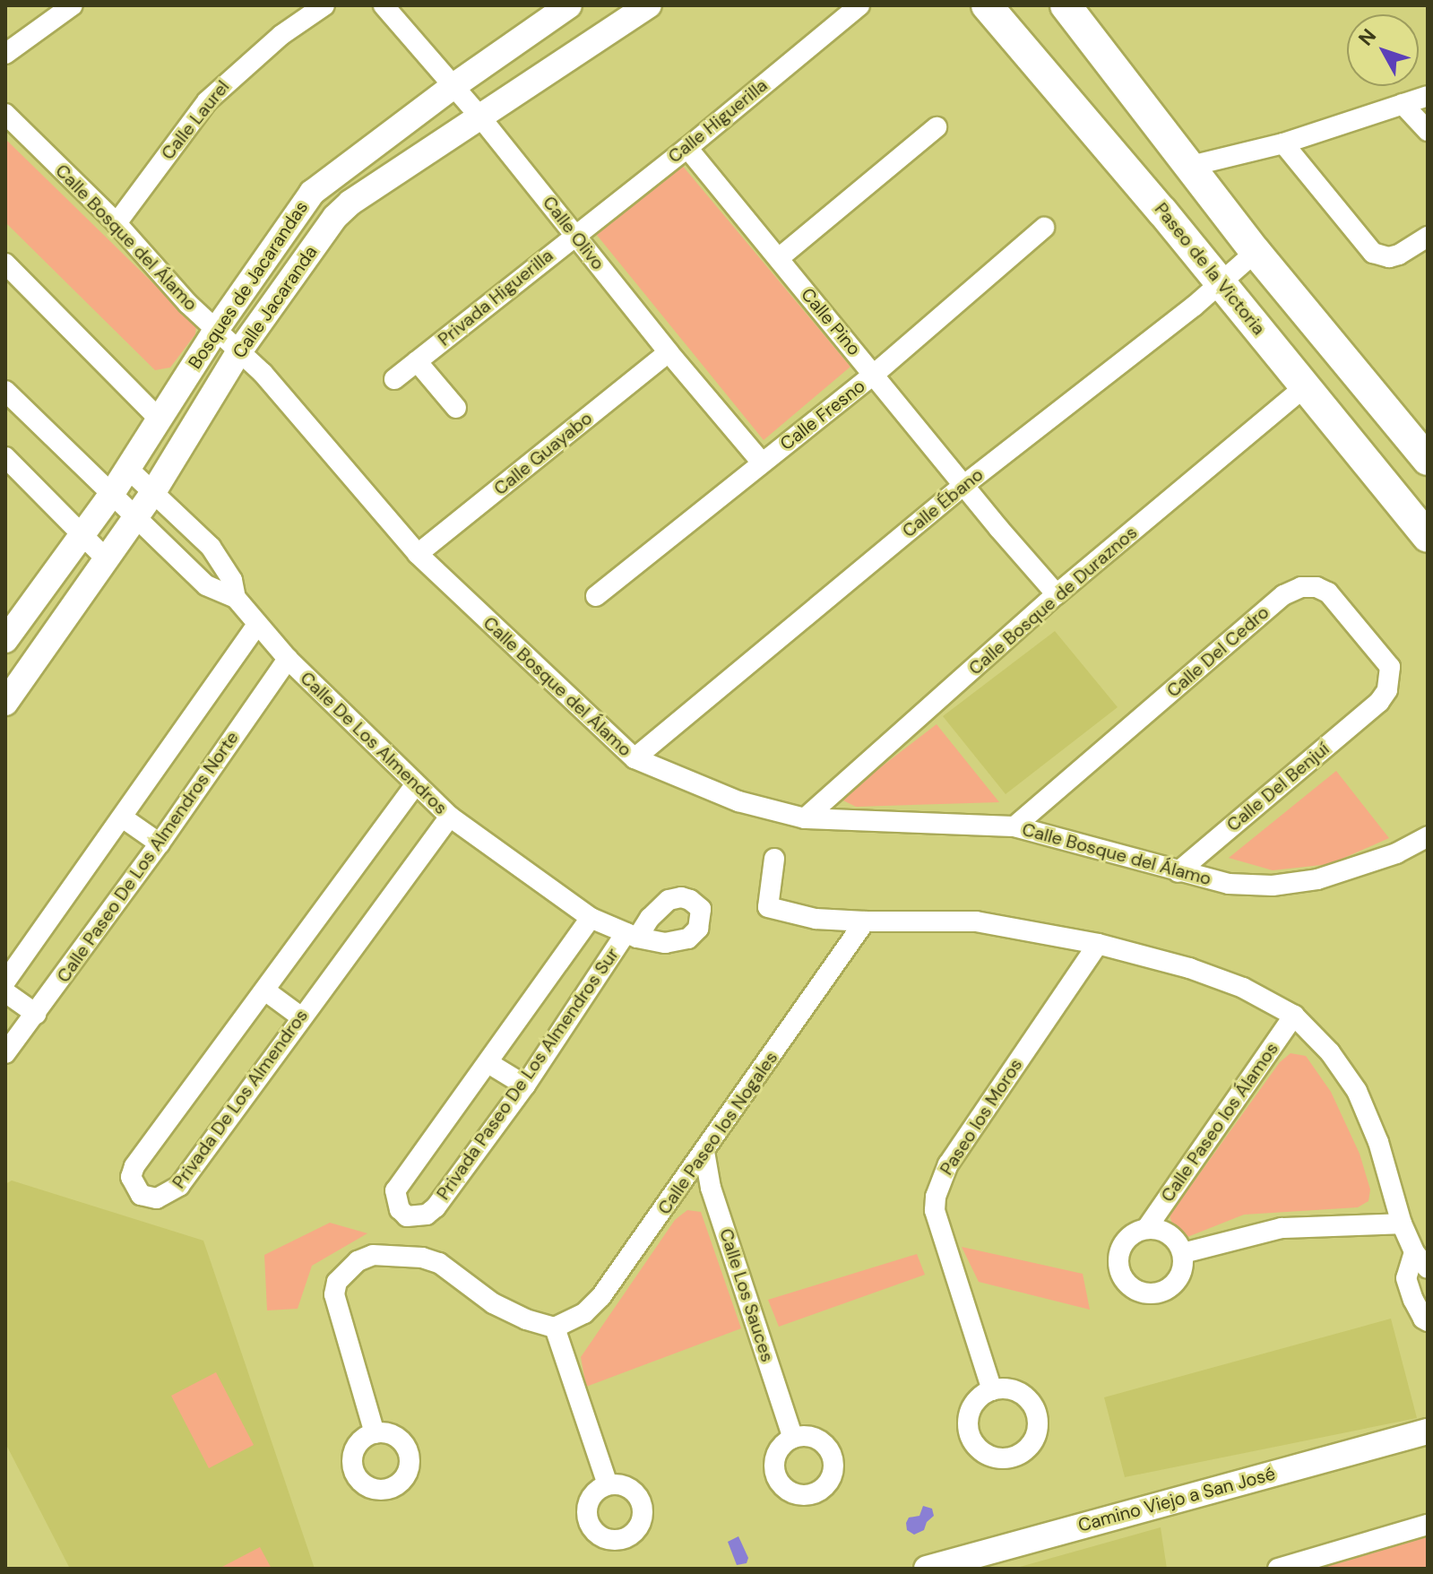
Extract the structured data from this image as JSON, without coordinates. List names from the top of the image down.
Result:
{
  "streets": {
    "main road": ["Paseo de la Victoria"],
    "street": [
      "Calle Laurel",
      "Calle Higuerilla",
      "Calle Olivo",
      "Calle Bosque del Álamo",
      "Bosques de Jacarandas",
      "Privada Higuerilla",
      "Calle Jacaranda",
      "Calle Pino",
      "Calle Fresno",
      "Calle Guayabo",
      "Calle Ébano",
      "Calle Bosque de Duraznos",
      "Calle Del Cedro",
      "Calle De Los Almendros",
      "Calle Del Benjuí",
      "Calle Paseo De Los Almendros Norte",
      "Privada Paseo De Los Almendros Sur",
      "Privada De Los Almendros",
      "Paseo los Moros",
      "Calle Paseo los Álamos",
      "Calle Paseo los Nogales",
      "Calle Los Sauces",
      "Camino Viejo a San José"
    ]
  },
  "crossings": [
    ["Calle Laurel", "Calle Bosque del Álamo"],
    ["Calle Higuerilla", "Calle Olivo"],
    ["Calle Higuerilla", "Privada Higuerilla"],
    ["Calle Higuerilla", "Calle Pino"],
    ["Calle Olivo", "Bosques de Jacarandas"],
    ["Calle Olivo", "Privada Higuerilla"],
    ["Calle Olivo", "Calle Jacaranda"],
    ["Calle Olivo", "Calle Fresno"],
    ["Calle Olivo", "Calle Guayabo"],
    ["Calle Bosque del Álamo", "Bosques de Jacarandas"],
    ["Calle Bosque del Álamo", "Calle Jacaranda"],
    ["Calle Bosque del Álamo", "Calle Guayabo"],
    ["Calle Bosque del Álamo", "Calle Ébano"],
    ["Calle Bosque del Álamo", "Calle Bosque de Duraznos"],
    ["Calle Bosque del Álamo", "Calle Del Cedro"],
    ["Calle Bosque del Álamo", "Calle Del Benjuí"],
    ["Paseo de la Victoria", "Calle Ébano"],
    ["Paseo de la Victoria", "Calle Bosque de Duraznos"],
    ["Bosques de Jacarandas", "Calle De Los Almendros"],
    ["Calle Jacaranda", "Calle De Los Almendros"],
    ["Calle Pino", "Calle Fresno"],
    ["Calle Pino", "Calle Ébano"],
    ["Calle Pino", "Calle Bosque de Duraznos"],
    ["Calle Del Cedro", "Calle Del Benjuí"],
    ["Calle De Los Almendros", "Calle Paseo De Los Almendros Norte"],
    ["Calle De Los Almendros", "Privada Paseo De Los Almendros Sur"],
    ["Calle De Los Almendros", "Privada De Los Almendros"],
    ["Calle Paseo los Nogales", "Calle Los Sauces"]
  ],
  "north": "top left"
}
